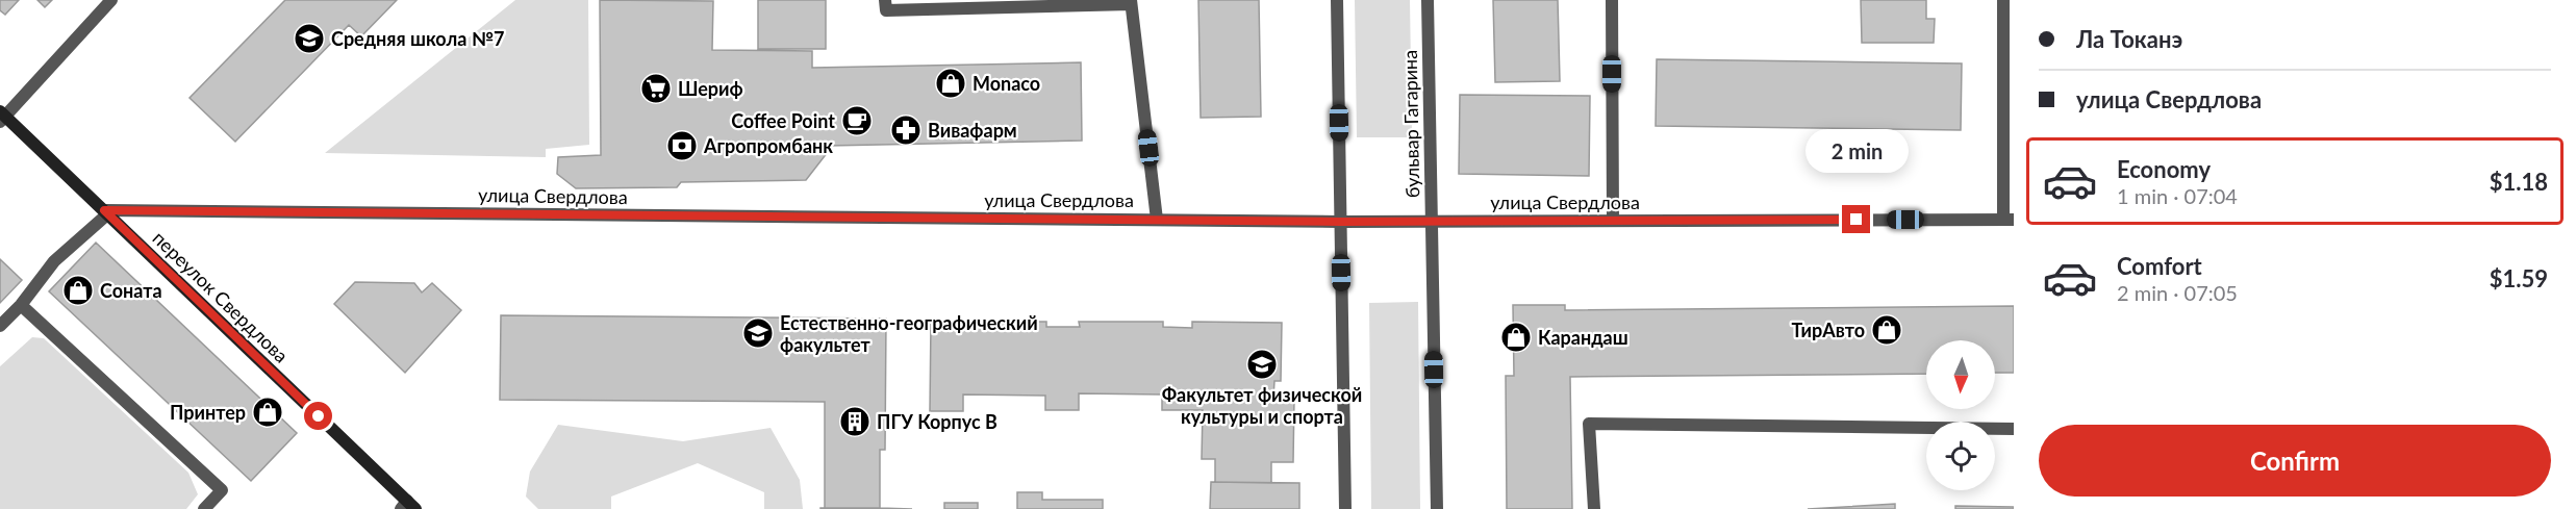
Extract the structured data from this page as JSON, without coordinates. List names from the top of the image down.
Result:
{
  "streets": {
    "main road": ["переулок Свердлова"],
    "street": ["бульвар Гагарина", "улица Свердлова"]
  },
  "crossings": [
    ["бульвар Гагарина", "улица Свердлова"],
    ["улица Свердлова", "переулок Свердлова"]
  ],
  "places": {
    "school or university": ["Средняя школа №7", "Естественно-географический факультет", "Факультет физической культуры и спорта"],
    "shop": [
      "Monaco",
      "Соната",
      "ТирАвто",
      "Карандаш",
      "Принтер"
    ],
    "supermarket": ["Шериф"],
    "cafe": ["Coffee Point"],
    "pharmacy": ["Вивафарм"],
    "bank": ["Агропромбанк"],
    "building": ["ПГУ Корпус В"]
  },
  "north": "bottom",
  "page": {
    "banner": ["Ла Токанэ", "улица Свердлова"],
    "bubble": "2 min",
    "list": [
      {
        "name": "Economy",
        "note": "1 min · 07:04",
        "value": "$1.18"
      },
      {
        "name": "Comfort",
        "note": "2 min · 07:05",
        "value": "$1.59"
      }
    ],
    "buttons": "Confirm"
  }
}
